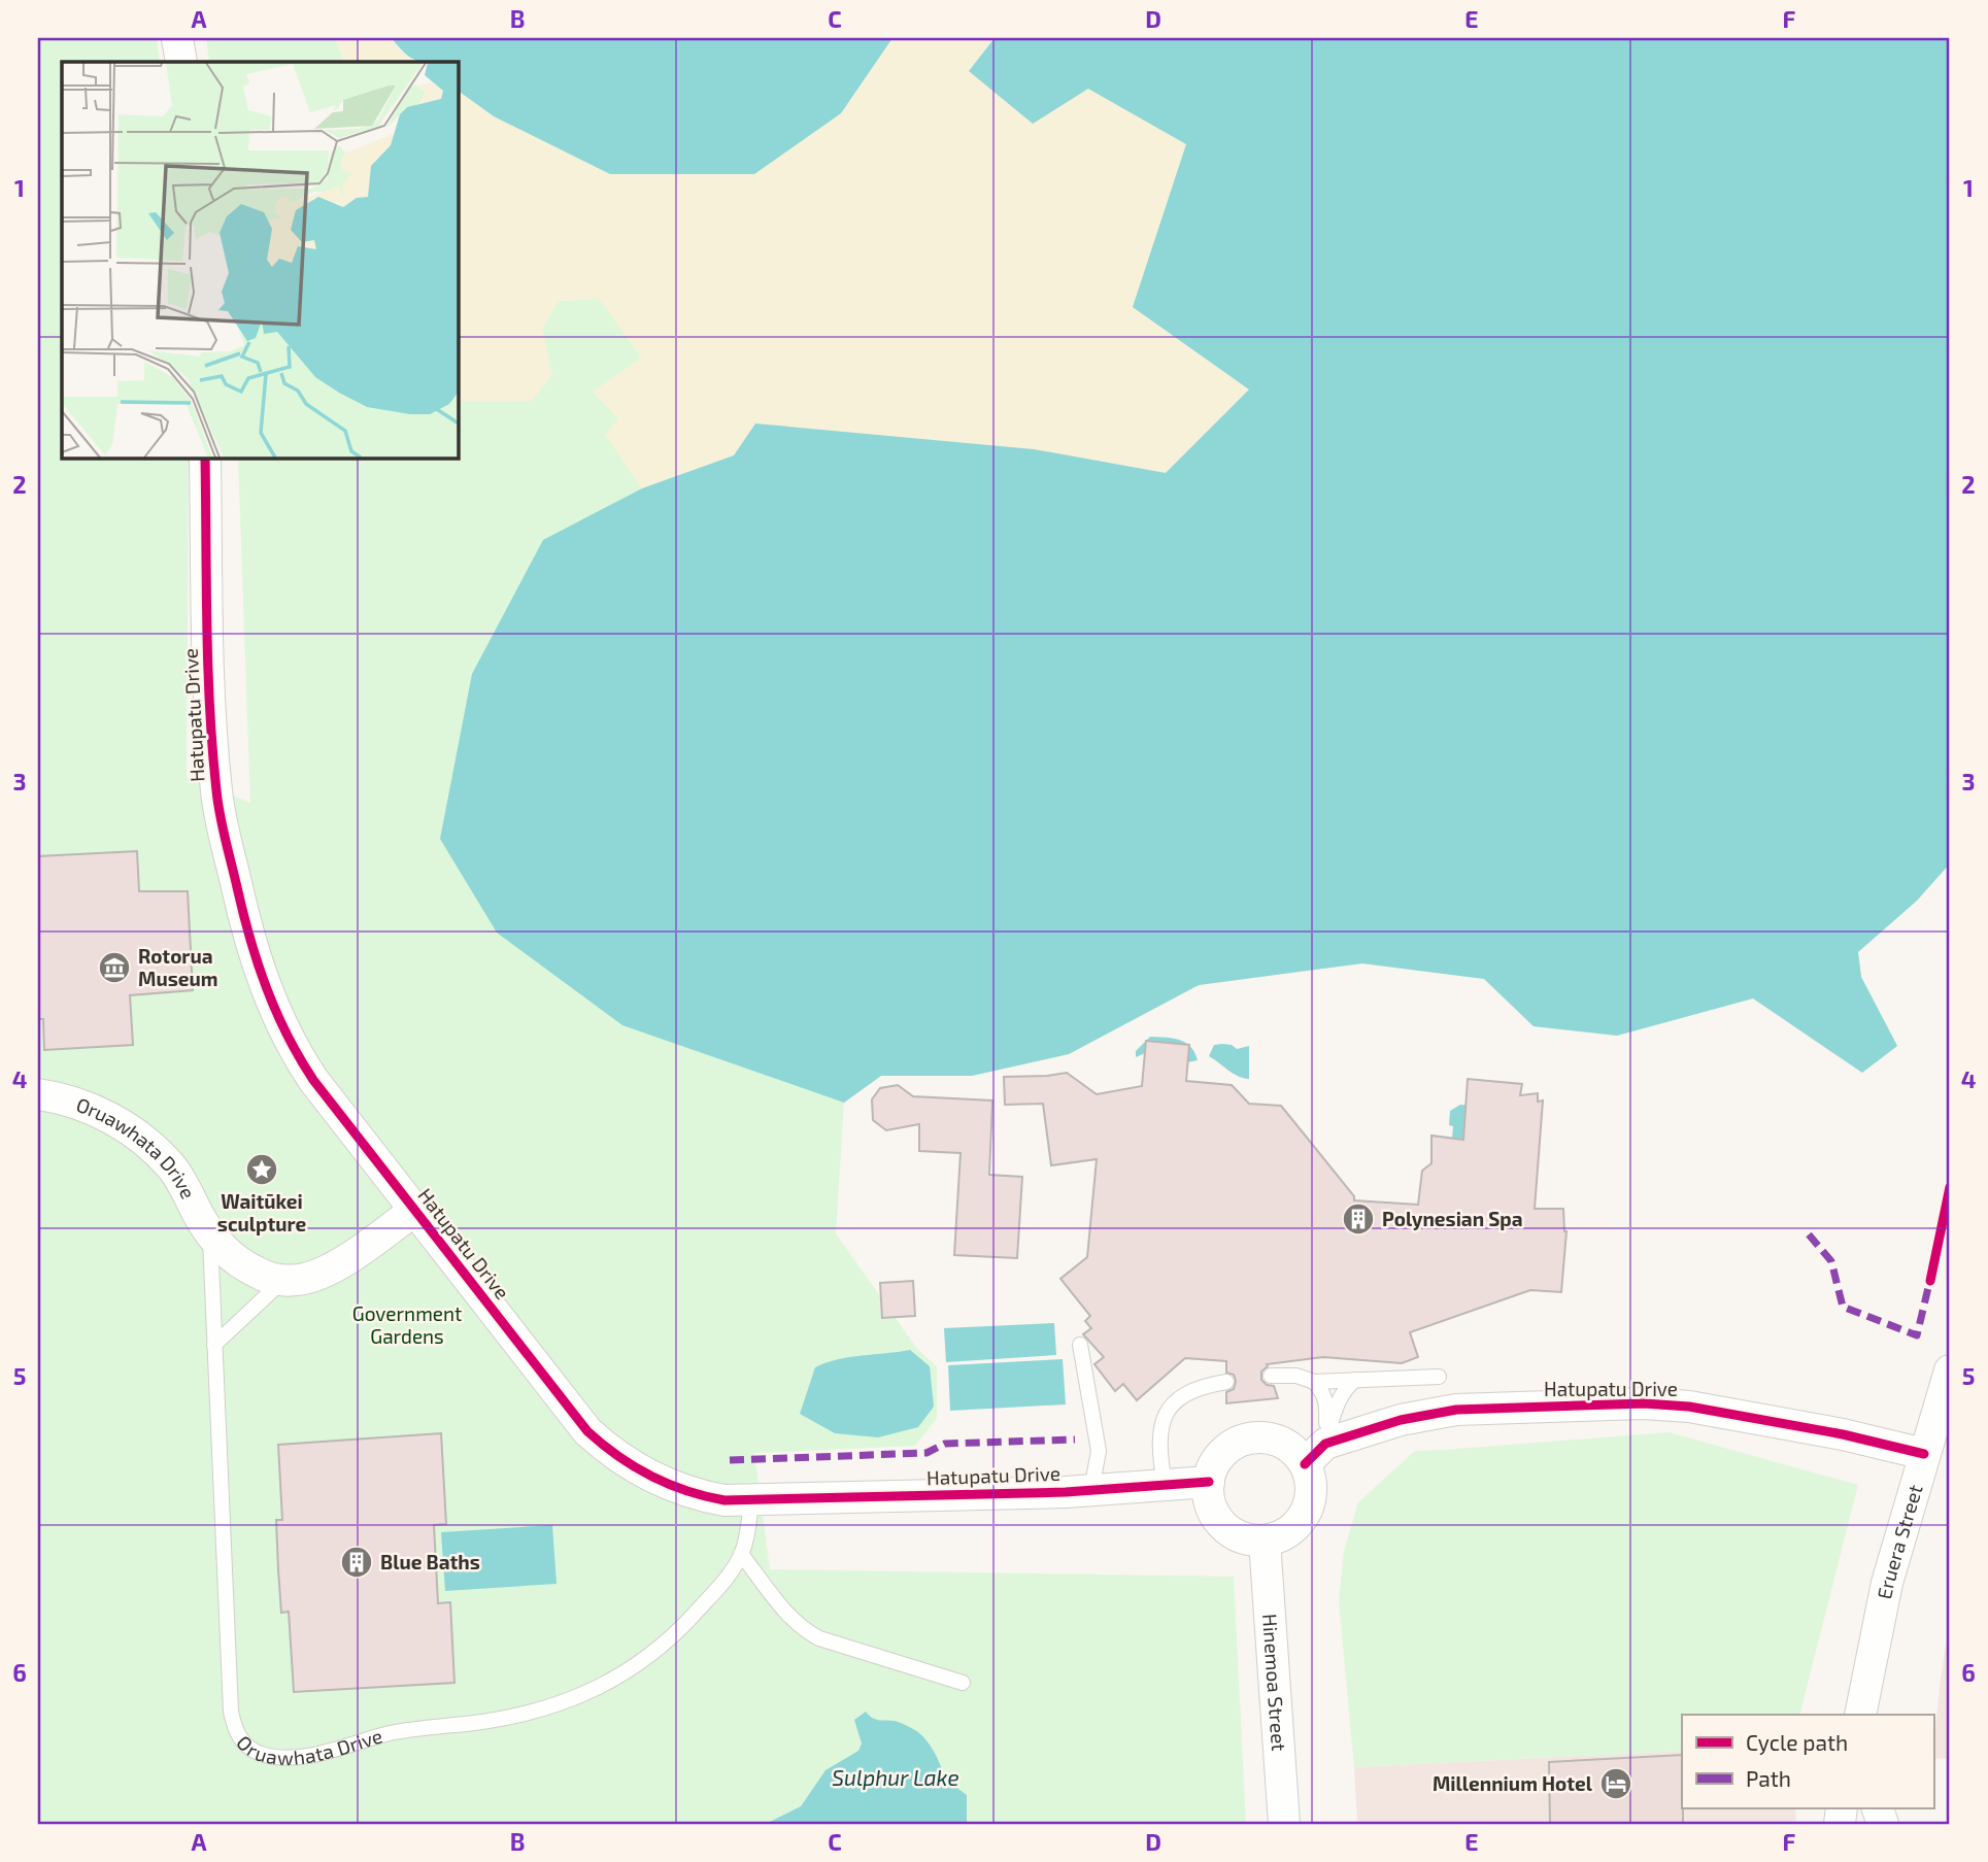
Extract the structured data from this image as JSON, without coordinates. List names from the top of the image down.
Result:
{
  "streets": {
    "street": [
      "Hatupatu Drive",
      "Oruawhata Drive",
      "Eruera Street",
      "Hinemoa Street"
    ]
  },
  "crossings": [
    ["Hatupatu Drive", "Eruera Street"],
    ["Hatupatu Drive", "Hinemoa Street"]
  ],
  "water": ["Sulphur Lake"],
  "parks": ["Government Gardens"],
  "places": {
    "museum": ["Rotorua Museum"],
    "place": ["Waitūkei sculpture"],
    "building": ["Polynesian Spa", "Blue Baths"],
    "hotel": ["Millennium Hotel"]
  },
  "legend": ["Cycle path", "Path"],
  "grid": {
    "columns": [
      "A",
      "B",
      "C",
      "D",
      "E",
      "F"
    ],
    "rows": [
      "1",
      "2",
      "3",
      "4",
      "5",
      "6"
    ]
  }
}
